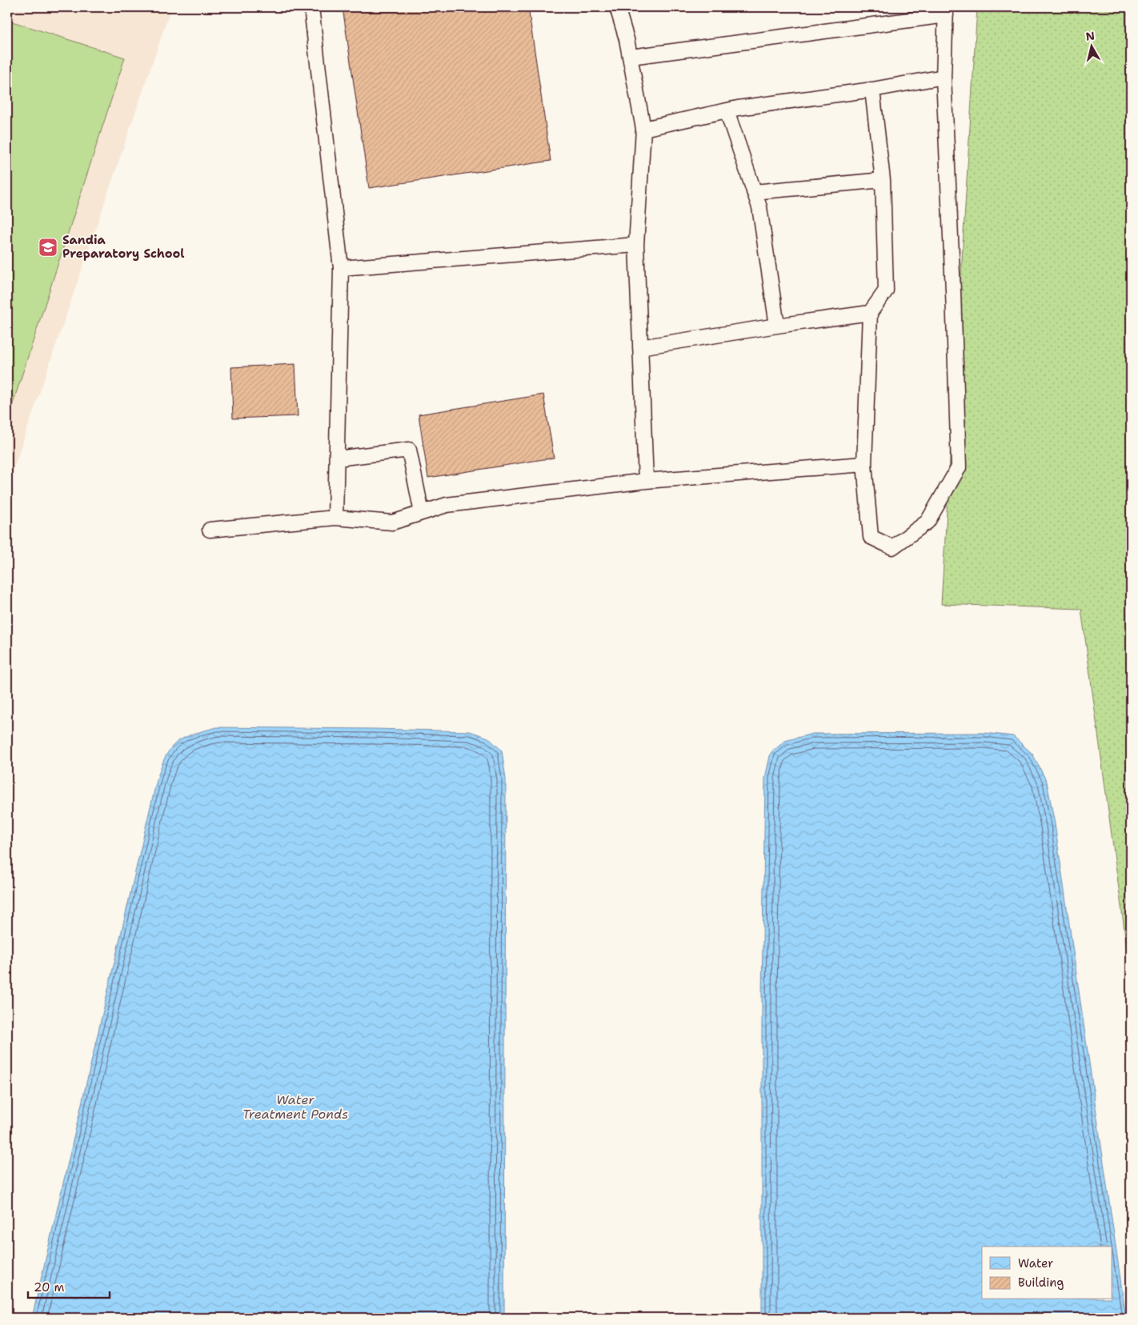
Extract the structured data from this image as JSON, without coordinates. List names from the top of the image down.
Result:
{
  "water": ["Water Treatment Ponds"],
  "places": {
    "school or university": ["Sandia Preparatory School"]
  },
  "legend": ["Water", "Building"],
  "scale_bar": "20 m",
  "north": "top"
}
